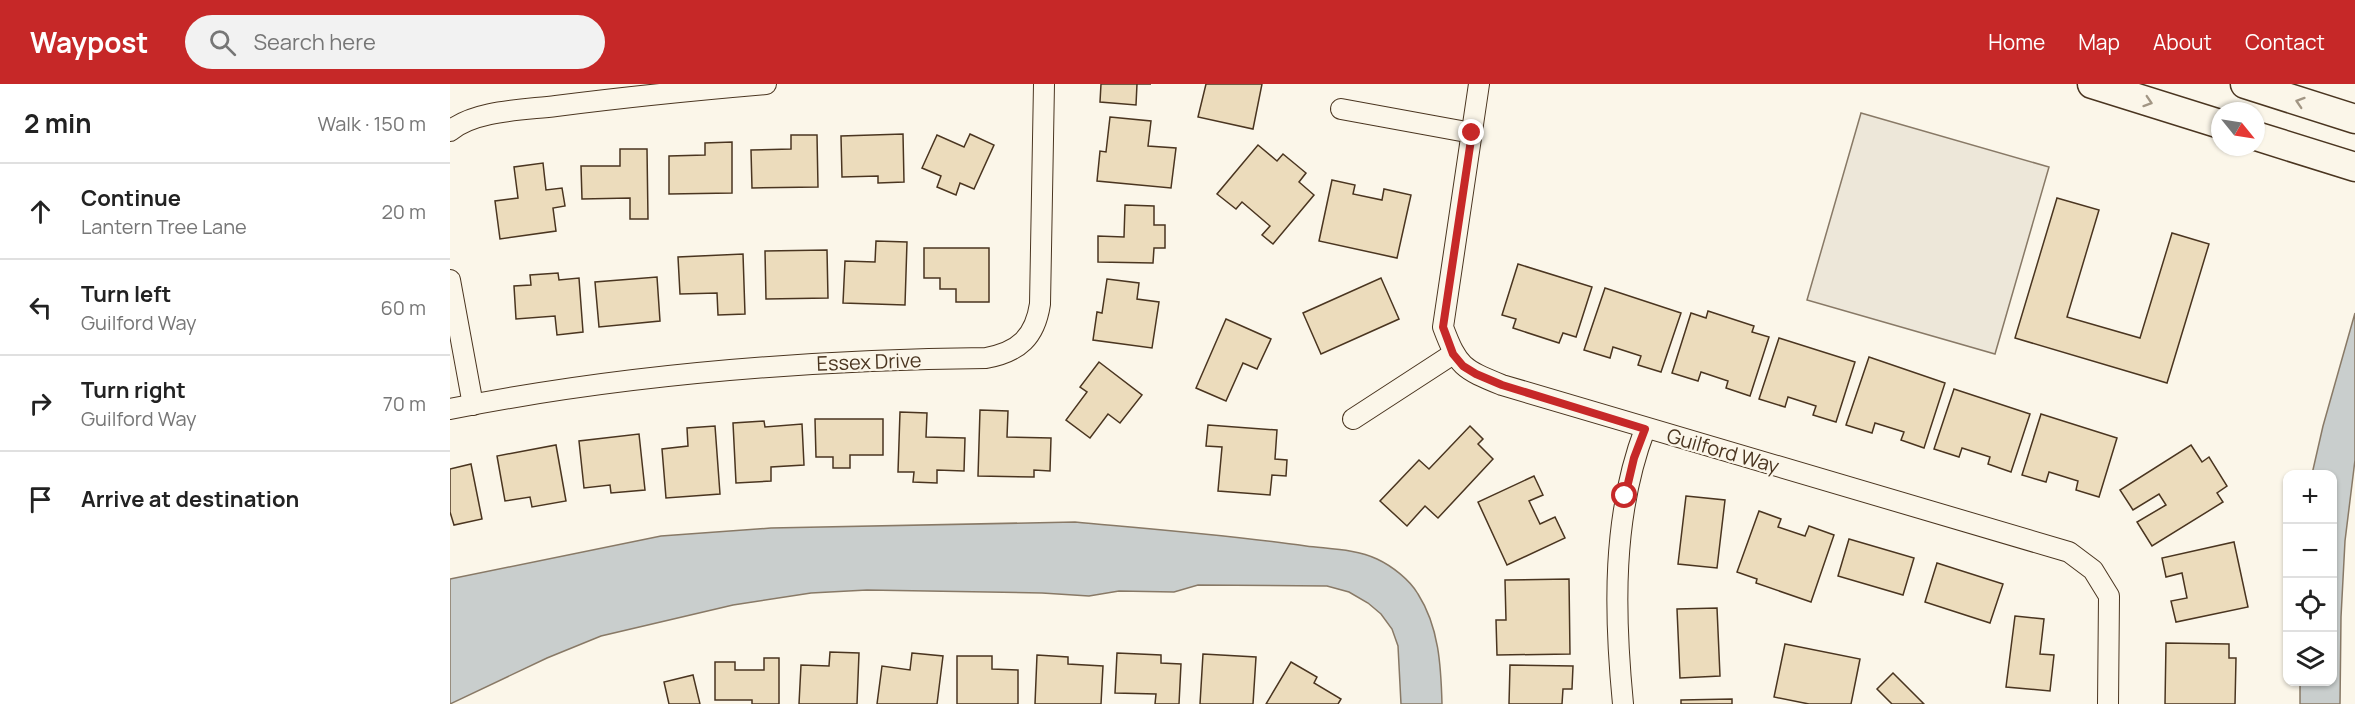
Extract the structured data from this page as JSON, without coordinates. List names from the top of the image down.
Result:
{
  "streets": {
    "street": ["Essex Drive", "Guilford Way"]
  },
  "north": "bottom right",
  "page": {
    "header": "Waypost",
    "search": "Search here",
    "nav": [
      "Home",
      "Map",
      "About",
      "Contact"
    ],
    "heading": ["2 min", "Walk · 150 m"],
    "list": [
      ["Continue", "Lantern Tree Lane", "20 m"],
      ["Turn left", "Guilford Way", "60 m"],
      ["Turn right", "Guilford Way", "70 m"],
      "Arrive at destination"
    ],
    "map_buttons": ["+", "−"]
  }
}
